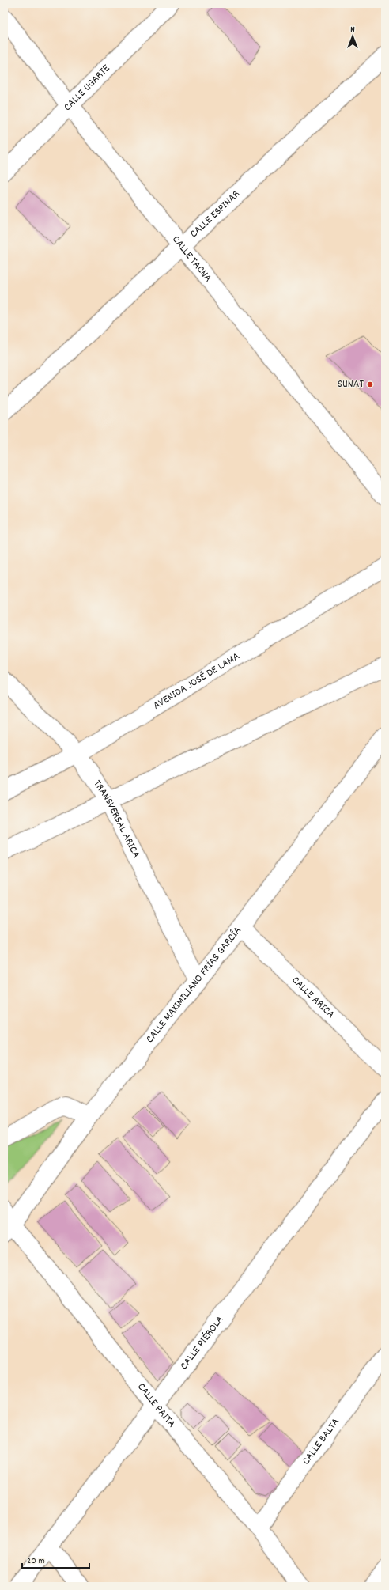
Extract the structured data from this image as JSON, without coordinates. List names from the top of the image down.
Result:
{
  "streets": {
    "street": [
      "CALLE UGARTE",
      "CALLE ESPINAR",
      "CALLE TACNA",
      "AVENIDA JOSÉ DE LAMA",
      "TRANSVERSAL ARICA",
      "CALLE MAXIMILIANO FRÍAS GARCÍA",
      "CALLE ARICA",
      "CALLE PIÉROLA",
      "CALLE PAITA",
      "CALLE BALTA"
    ]
  },
  "crossings": [
    ["CALLE UGARTE", "CALLE TACNA"],
    ["CALLE ESPINAR", "CALLE TACNA"],
    ["AVENIDA JOSÉ DE LAMA", "TRANSVERSAL ARICA"],
    ["TRANSVERSAL ARICA", "CALLE MAXIMILIANO FRÍAS GARCÍA"],
    ["CALLE MAXIMILIANO FRÍAS GARCÍA", "CALLE ARICA"],
    ["CALLE MAXIMILIANO FRÍAS GARCÍA", "CALLE PAITA"],
    ["CALLE PIÉROLA", "CALLE PAITA"],
    ["CALLE PAITA", "CALLE BALTA"]
  ],
  "places": ["SUNAT"],
  "scale_bar": "20 m",
  "north": "top"
}
